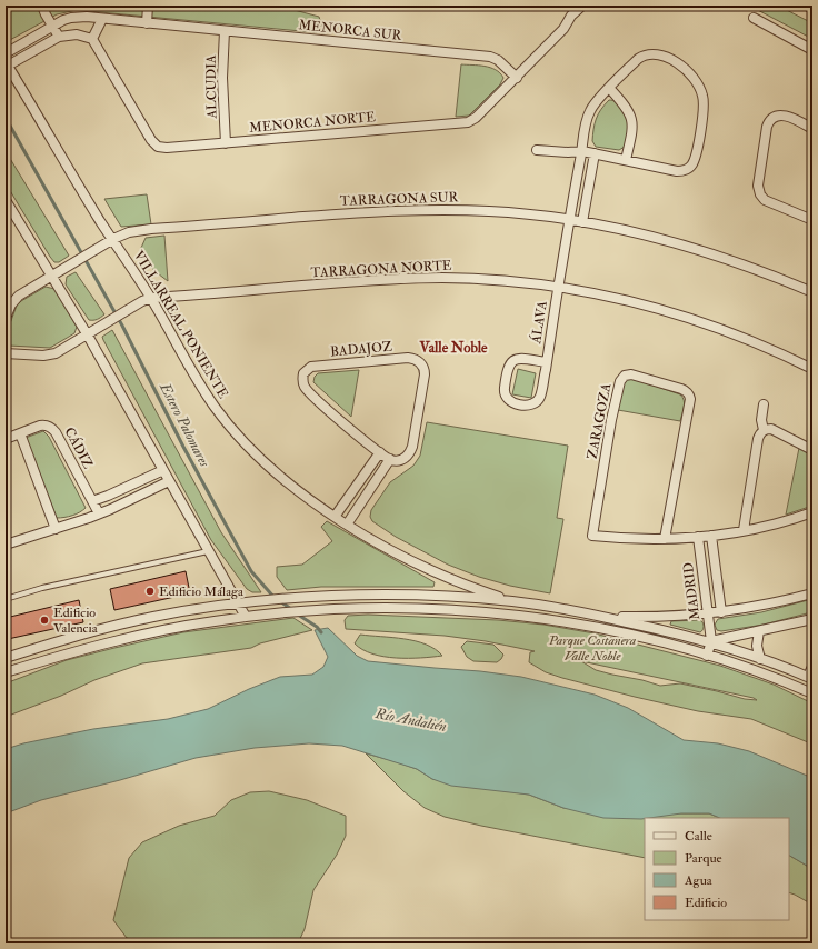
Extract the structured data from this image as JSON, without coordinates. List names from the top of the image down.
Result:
{
  "streets": {
    "street": [
      "MENORCA SUR",
      "ALCUDIA",
      "MENORCA NORTE",
      "TARRAGONA SUR",
      "TARRAGONA NORTE",
      "ÁLAVA",
      "VILLARREAL PONIENTE",
      "BADAJOZ",
      "ZARAGOZA",
      "CÁDIZ",
      "MADRID"
    ]
  },
  "crossings": [
    ["MENORCA SUR", "ALCUDIA"],
    ["MENORCA SUR", "MENORCA NORTE"],
    ["ALCUDIA", "MENORCA NORTE"],
    ["TARRAGONA SUR", "ÁLAVA"],
    ["TARRAGONA SUR", "VILLARREAL PONIENTE"],
    ["TARRAGONA NORTE", "ÁLAVA"],
    ["TARRAGONA NORTE", "VILLARREAL PONIENTE"],
    ["ZARAGOZA", "MADRID"]
  ],
  "districts": ["Valle Noble"],
  "water": ["Estero Palomares", "Río Andalién"],
  "parks": ["Parque Costanera Valle Noble"],
  "places": ["Edificio Málaga", "Edificio Valencia"],
  "legend": [
    "Calle",
    "Parque",
    "Agua",
    "Edificio"
  ]
}
